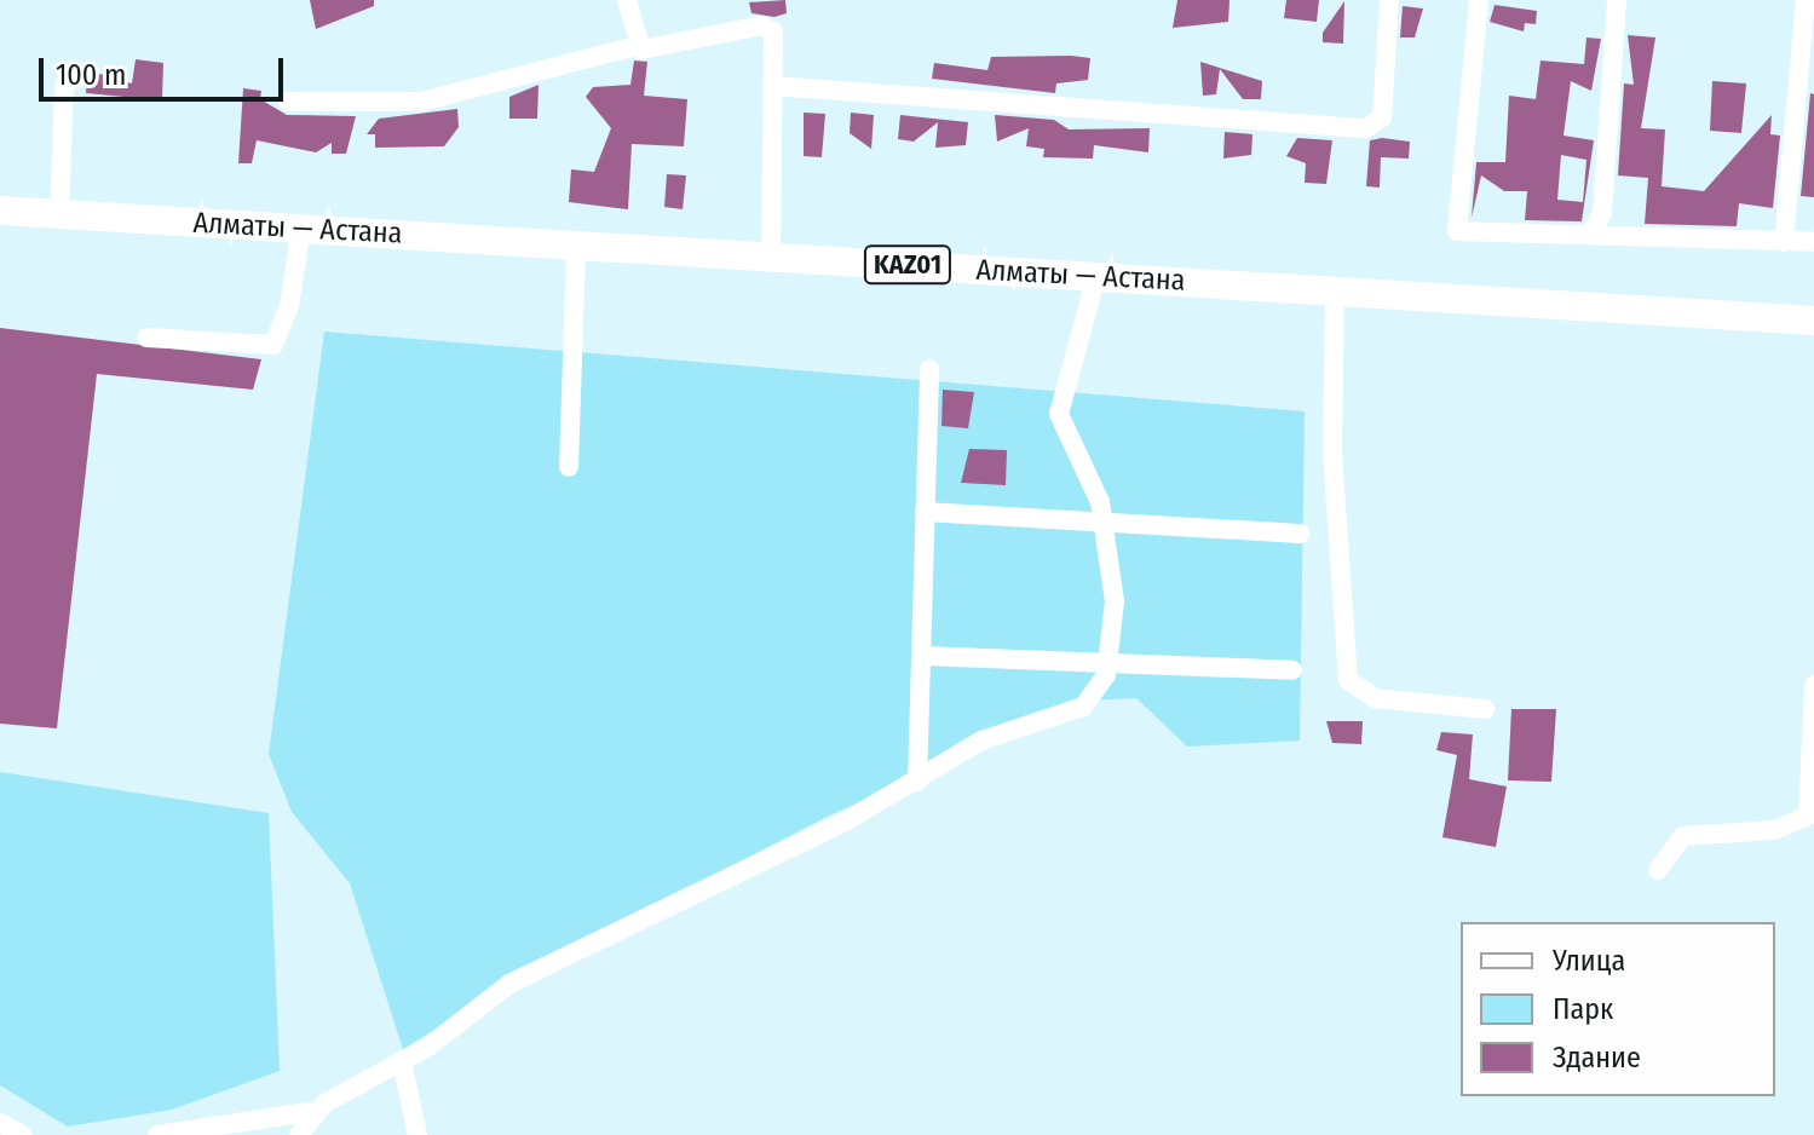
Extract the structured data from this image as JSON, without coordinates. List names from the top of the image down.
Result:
{
  "streets": {
    "highway": ["Алматы — Астана", "KАZ01"]
  },
  "legend": ["Улица", "Парк", "Здание"],
  "scale_bar": "100 m"
}
